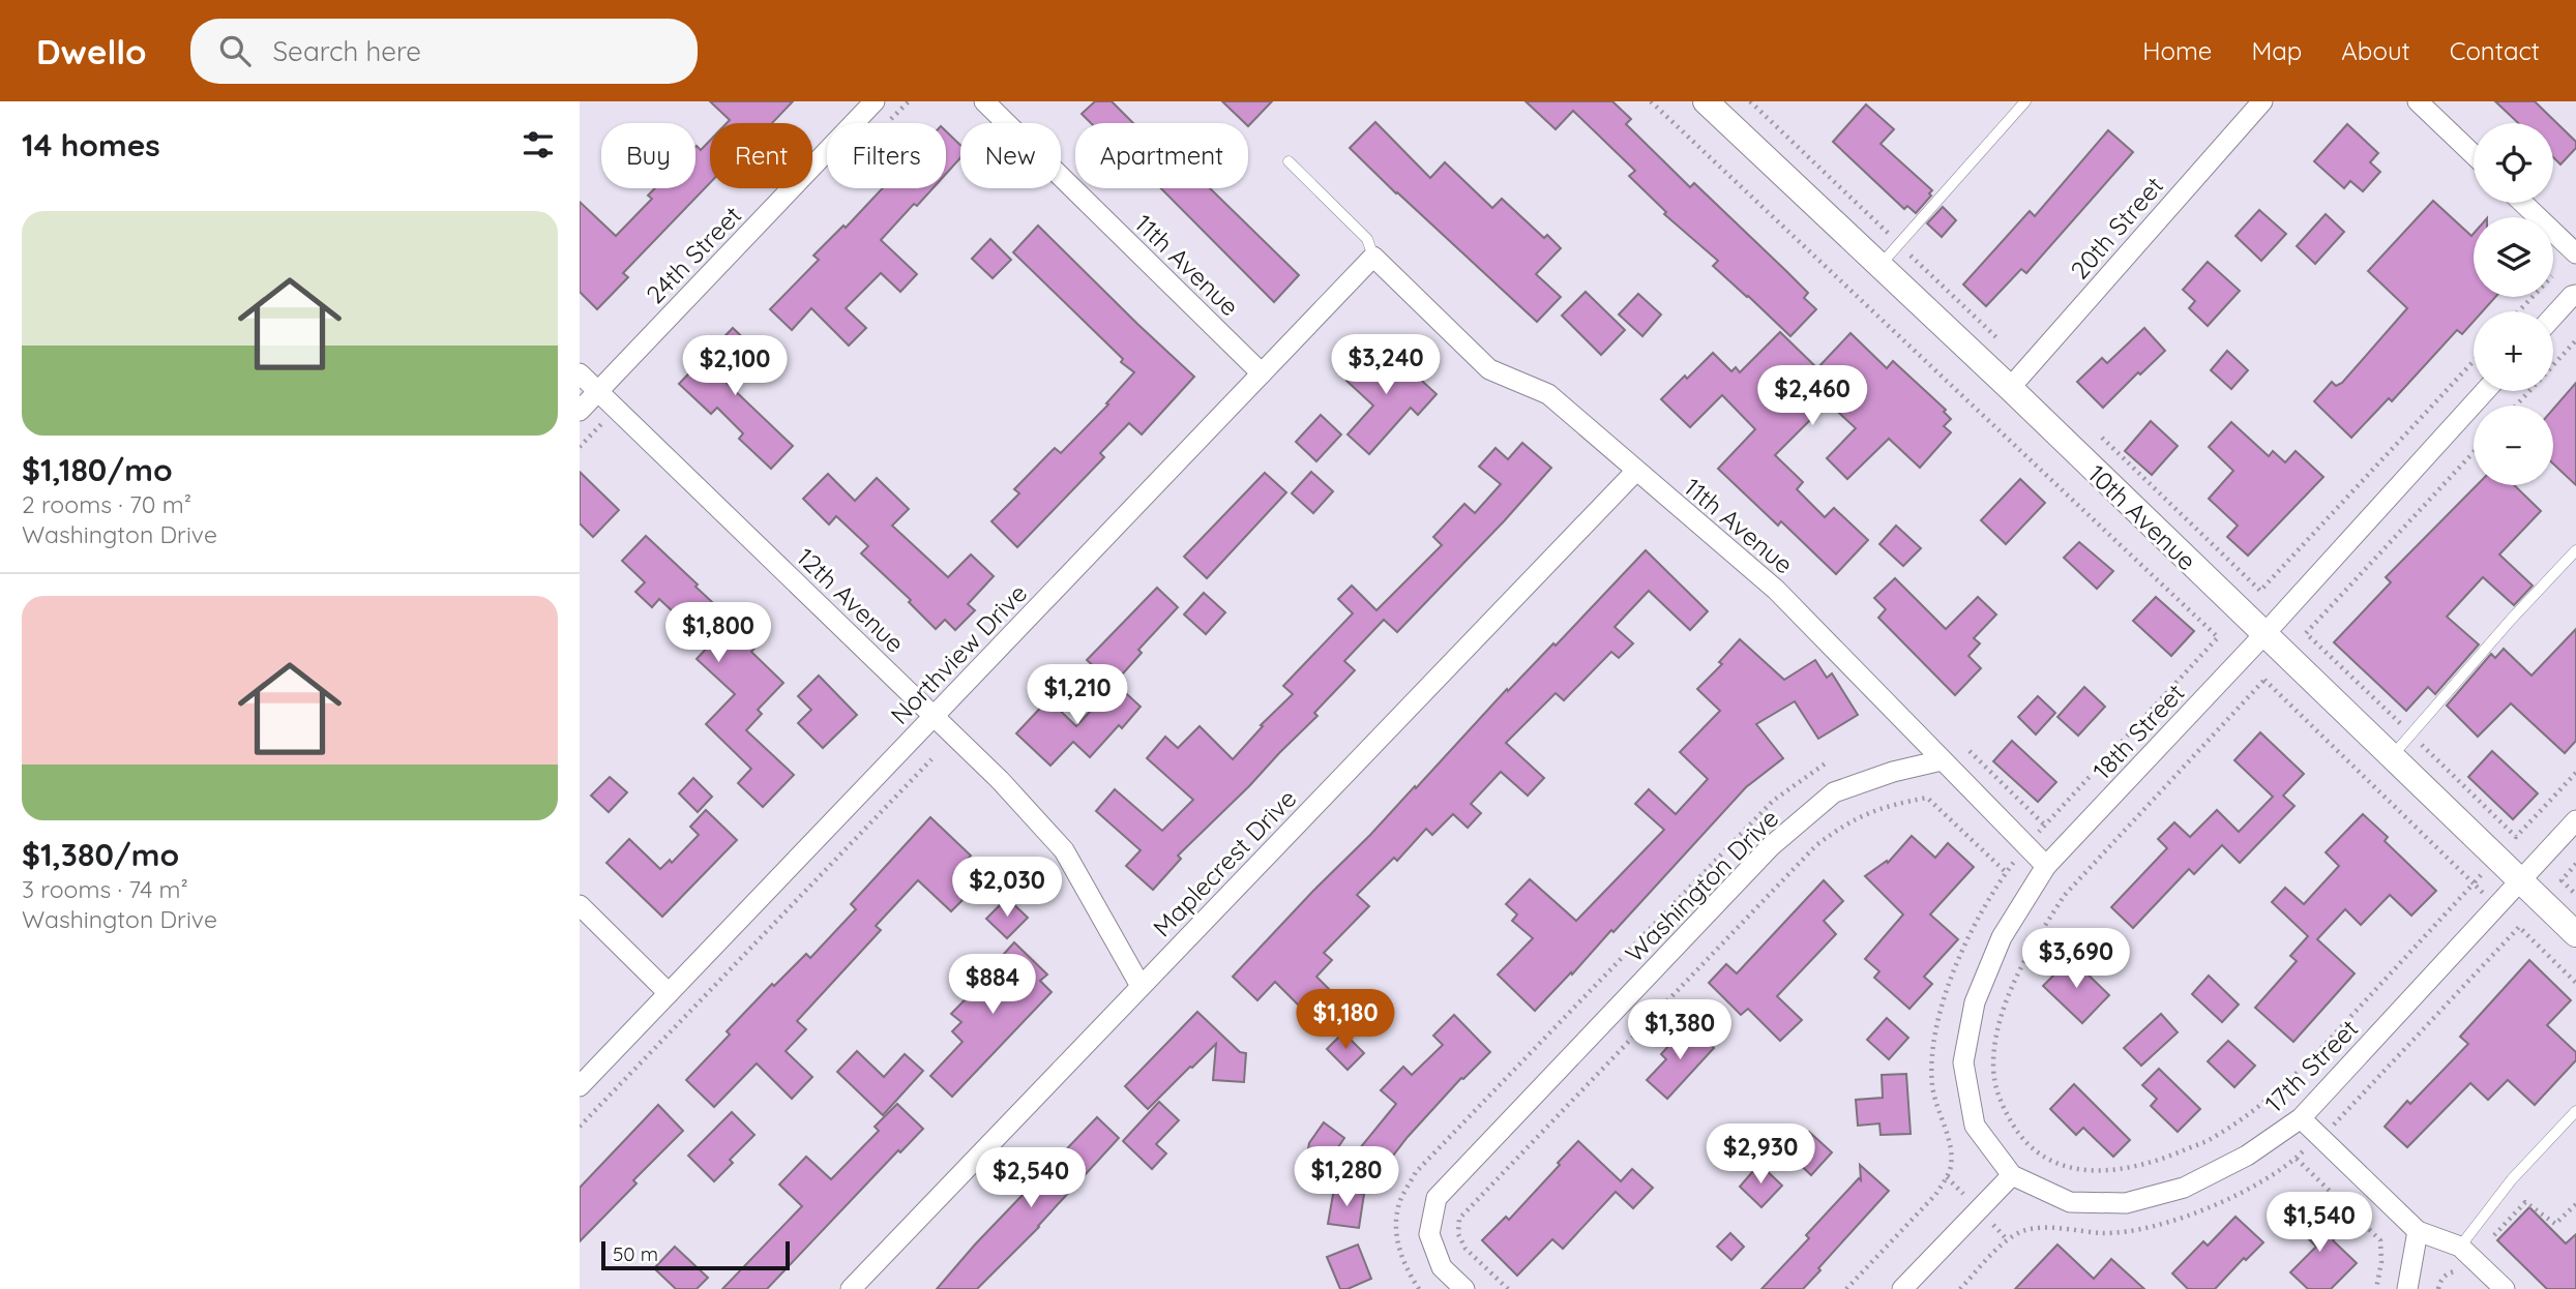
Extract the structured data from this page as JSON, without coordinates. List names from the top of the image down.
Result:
{
  "streets": {
    "street": [
      "20th Street",
      "24th Street",
      "11th Avenue",
      "10th Avenue",
      "12th Avenue",
      "Northview Drive",
      "18th Street",
      "Maplecrest Drive",
      "Washington Drive",
      "17th Street"
    ]
  },
  "crossings": [
    ["20th Street", "10th Avenue"],
    ["24th Street", "12th Avenue"],
    ["11th Avenue", "Northview Drive"],
    ["11th Avenue", "18th Street"],
    ["11th Avenue", "Maplecrest Drive"],
    ["11th Avenue", "Washington Drive"],
    ["10th Avenue", "18th Street"],
    ["10th Avenue", "17th Street"],
    ["12th Avenue", "Northview Drive"],
    ["12th Avenue", "Maplecrest Drive"],
    ["18th Street", "17th Street"]
  ],
  "scale_bar": "50 m",
  "page": {
    "header": "Dwello",
    "search": "Search here",
    "nav": [
      "Home",
      "Map",
      "About",
      "Contact"
    ],
    "heading": "14 homes",
    "map_buttons": ["+", "−"],
    "chip": [
      "Buy",
      "Rent",
      "Filters",
      "New",
      "Apartment"
    ],
    "list": [
      {
        "name": "$1,180/mo",
        "note": "2 rooms · 70 m² · Washington Drive"
      },
      {
        "name": "$1,380/mo",
        "note": "3 rooms · 74 m² · Washington Drive"
      }
    ],
    "price": [
      "$3,240",
      "$2,100",
      "$2,460",
      "$1,800",
      "$1,210",
      "$2,030",
      "$3,690",
      "$884",
      "$1,180",
      "$1,380",
      "$2,930",
      "$1,280",
      "$2,540",
      "$1,540"
    ],
    "scale": "50 m"
  }
}
